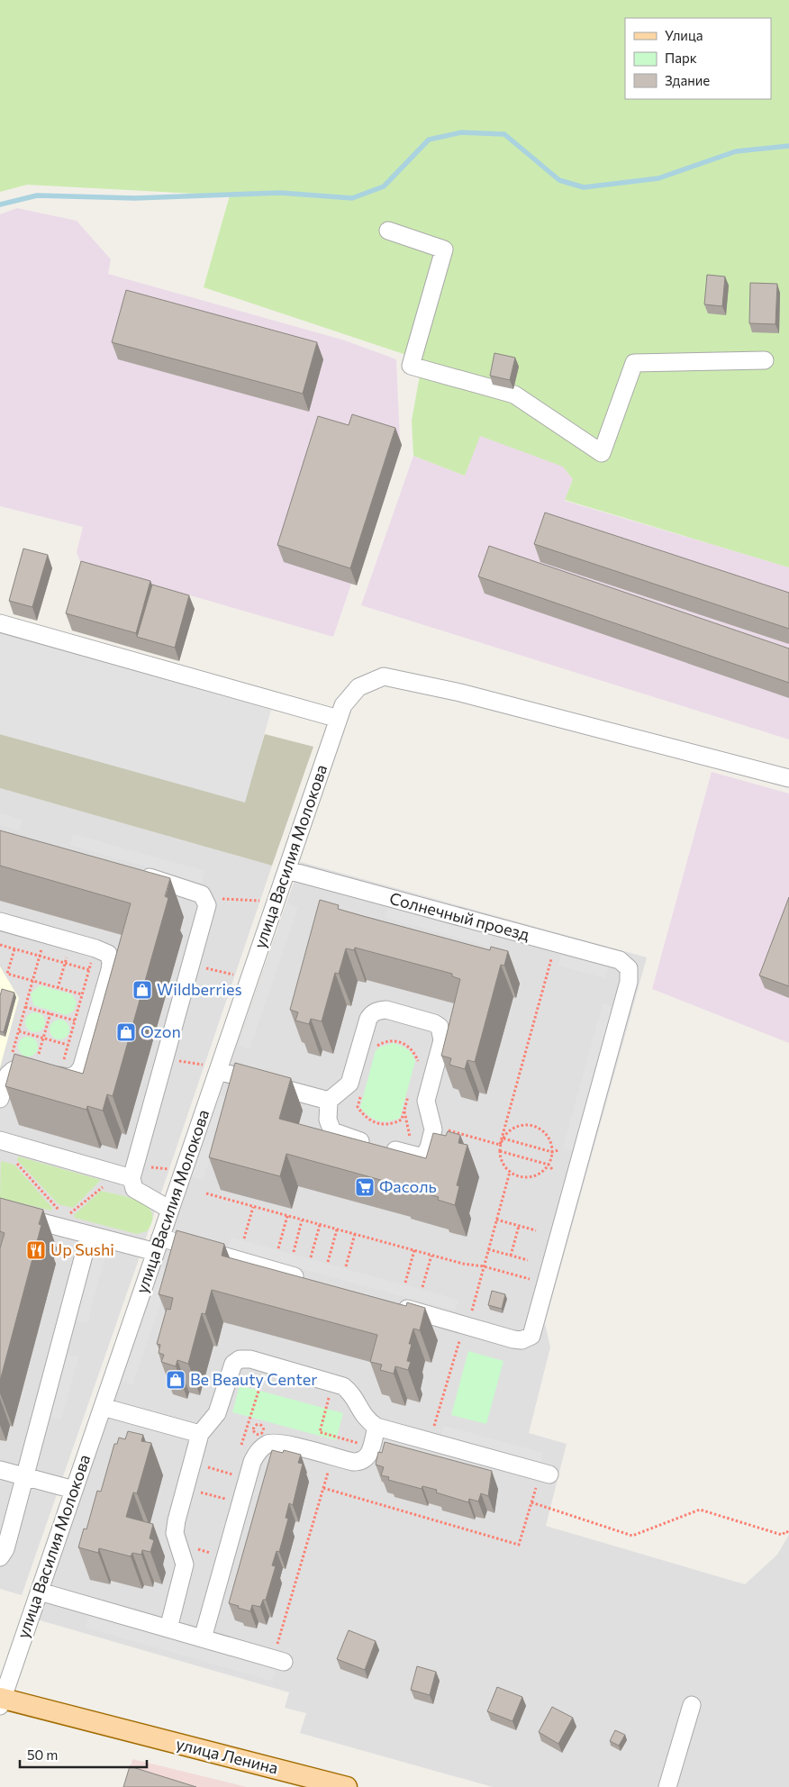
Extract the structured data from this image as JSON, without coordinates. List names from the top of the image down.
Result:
{
  "streets": {
    "main road": ["улица Ленина"],
    "street": ["улица Василия Молокова", "Солнечный проезд"]
  },
  "crossings": [
    ["улица Василия Молокова", "Солнечный проезд"],
    ["улица Василия Молокова", "улица Ленина"]
  ],
  "places": {
    "shop": ["Wildberries", "Ozon", "Be Beauty Center"],
    "supermarket": ["Фасоль"],
    "restaurant": ["Up Sushi"]
  },
  "legend": ["Улица", "Парк", "Здание"],
  "scale_bar": "50 m"
}
